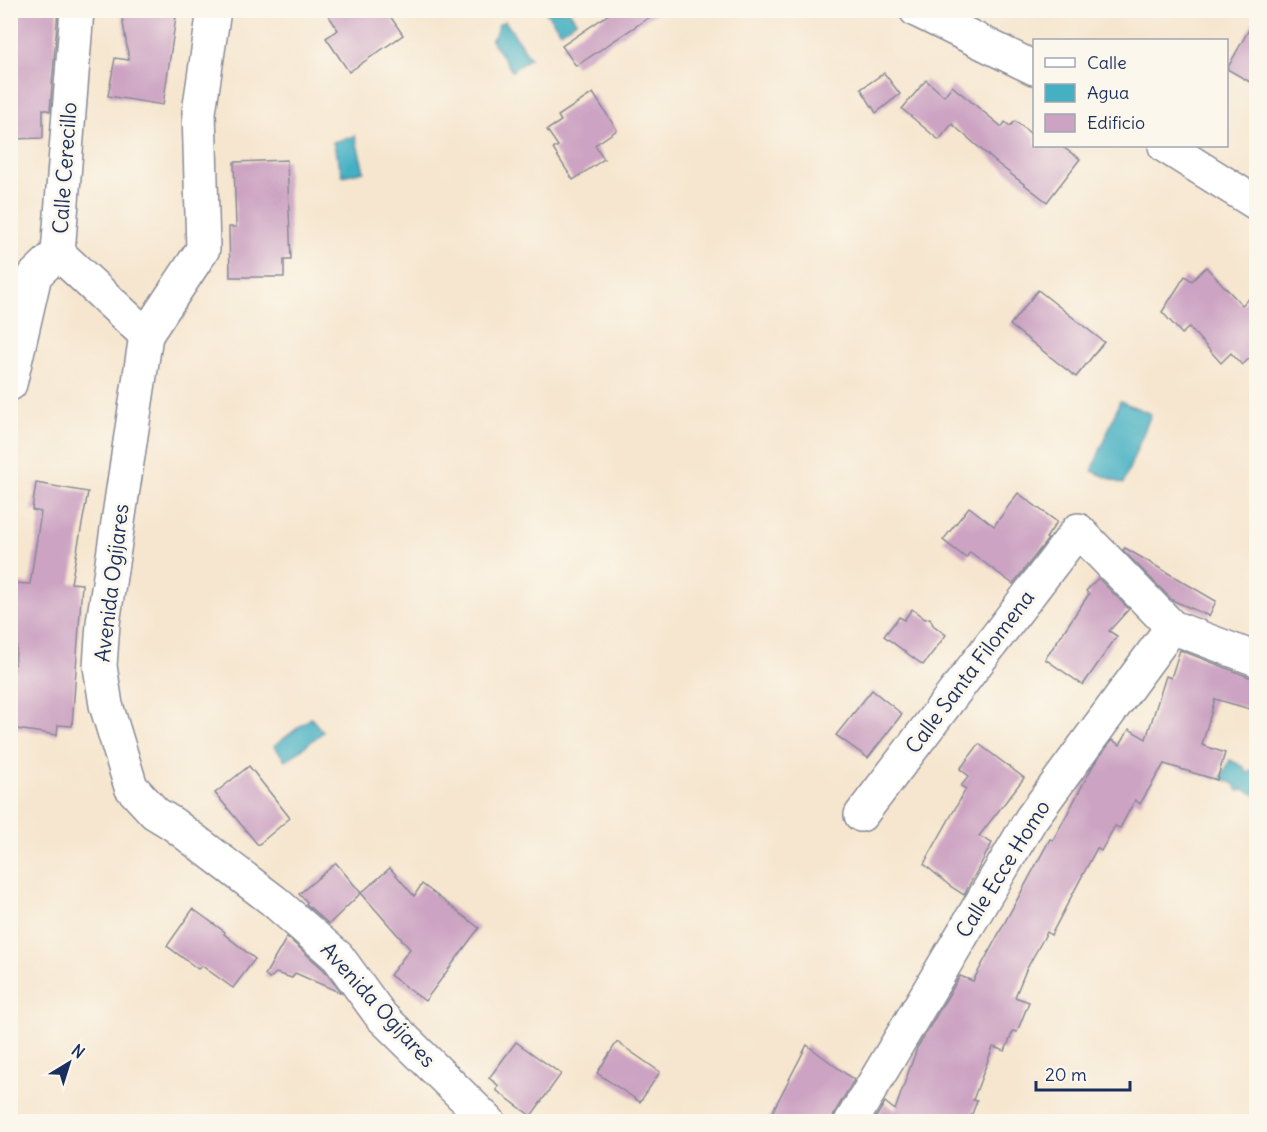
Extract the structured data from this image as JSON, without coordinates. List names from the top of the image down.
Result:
{
  "streets": {
    "street": [
      "Calle Cerecillo",
      "Avenida Ogíjares",
      "Calle Santa Filomena",
      "Calle Ecce Homo"
    ]
  },
  "crossings": [
    ["Calle Santa Filomena", "Calle Ecce Homo"]
  ],
  "legend": ["Calle", "Agua", "Edificio"],
  "scale_bar": "20 m",
  "north": "top right"
}
